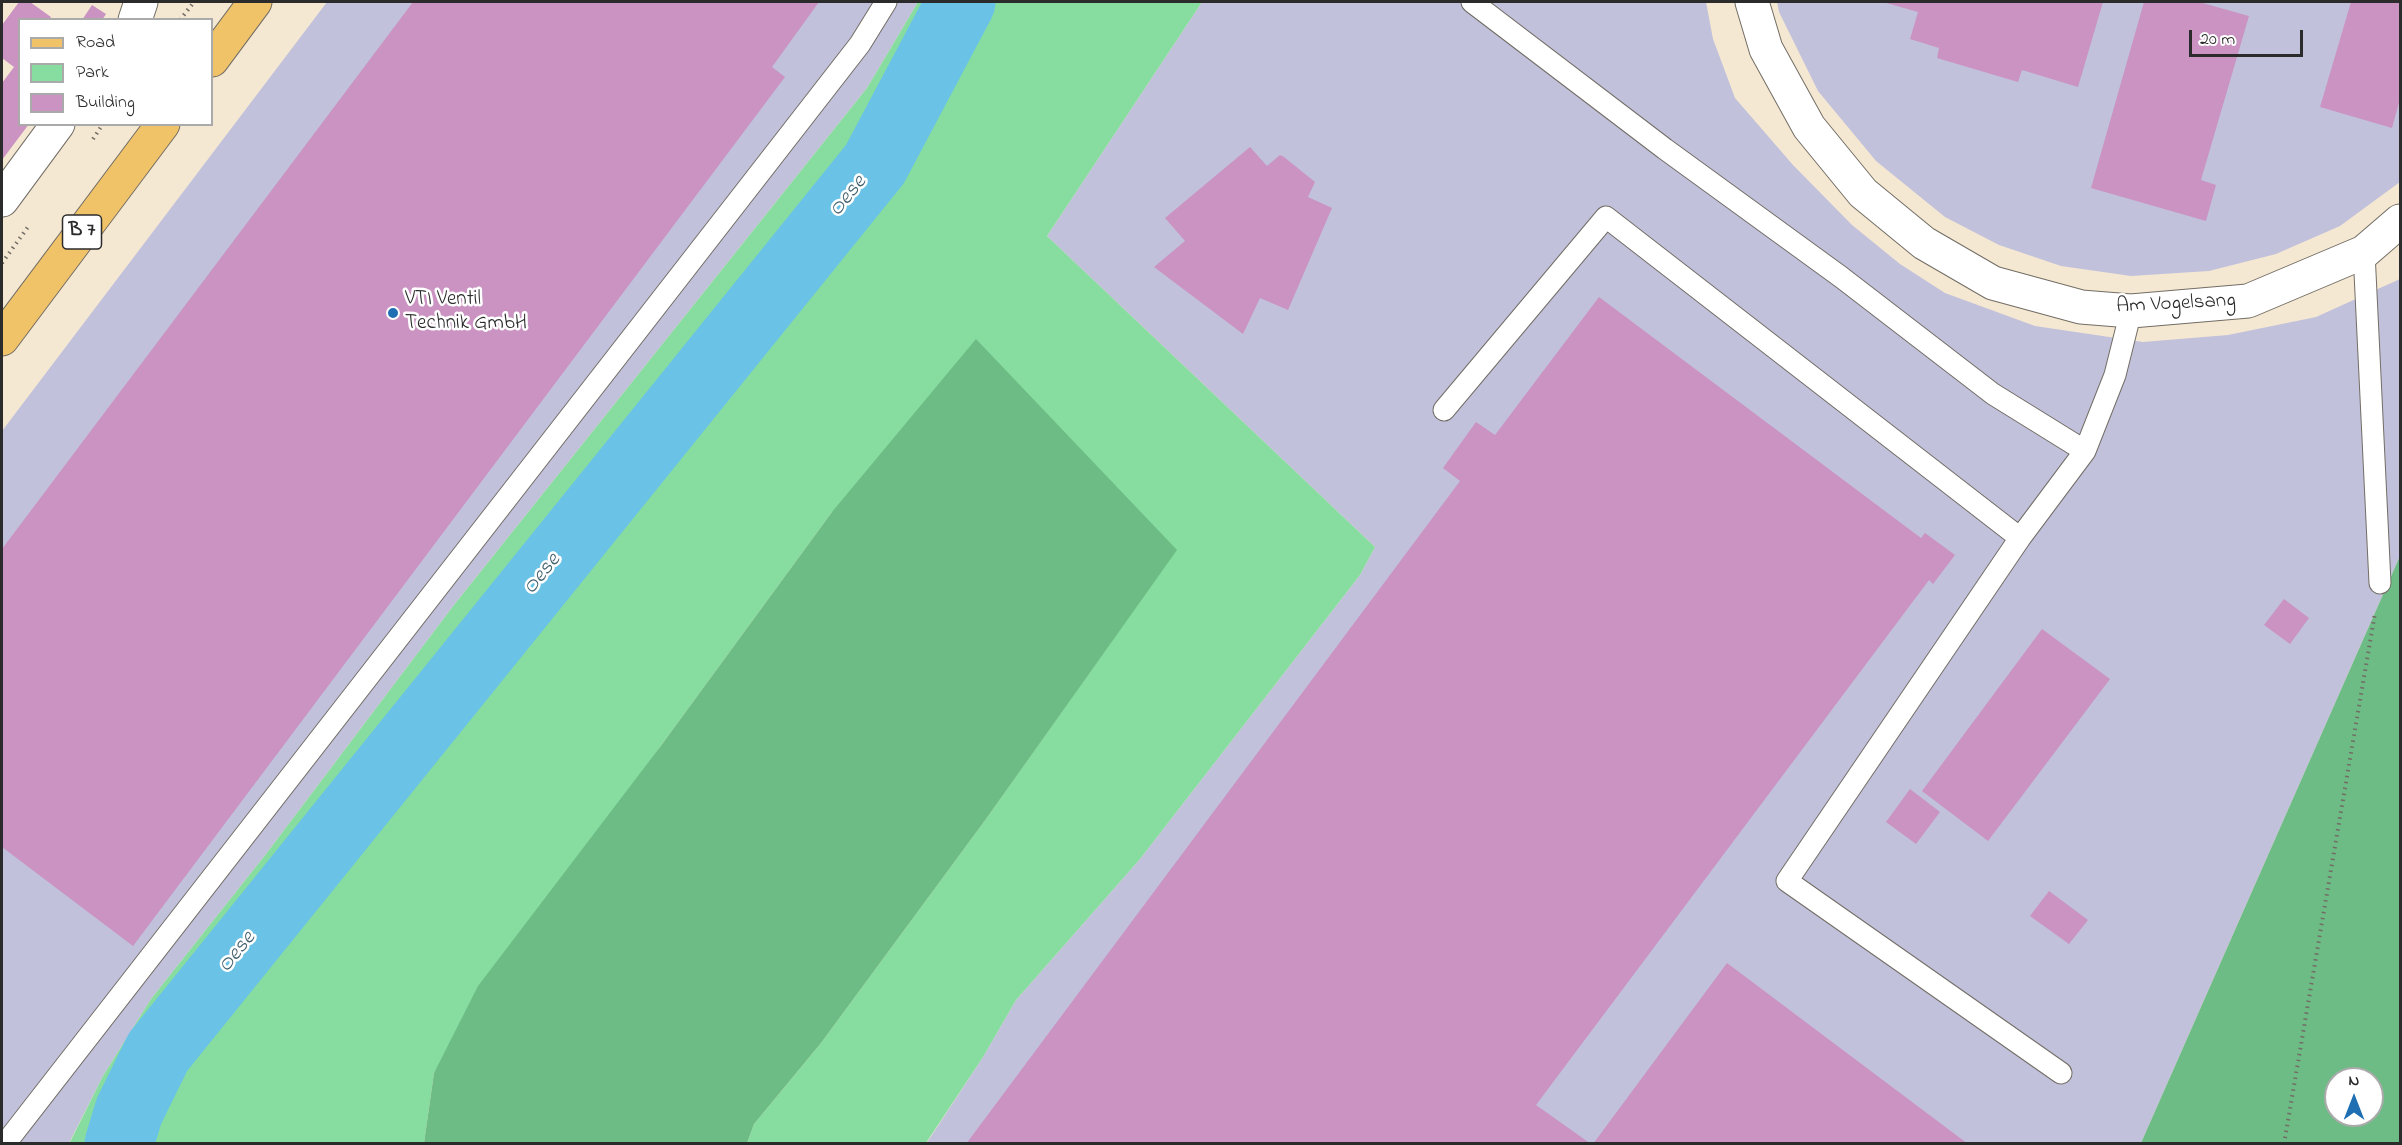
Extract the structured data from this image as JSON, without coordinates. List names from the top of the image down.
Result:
{
  "streets": {
    "main road": ["B 7"],
    "street": ["Am Vogelsang"]
  },
  "water": ["Oese"],
  "places": ["VTI Ventil Technik GmbH"],
  "legend": ["Road", "Park", "Building"],
  "scale_bar": "20 m",
  "north": "top"
}
